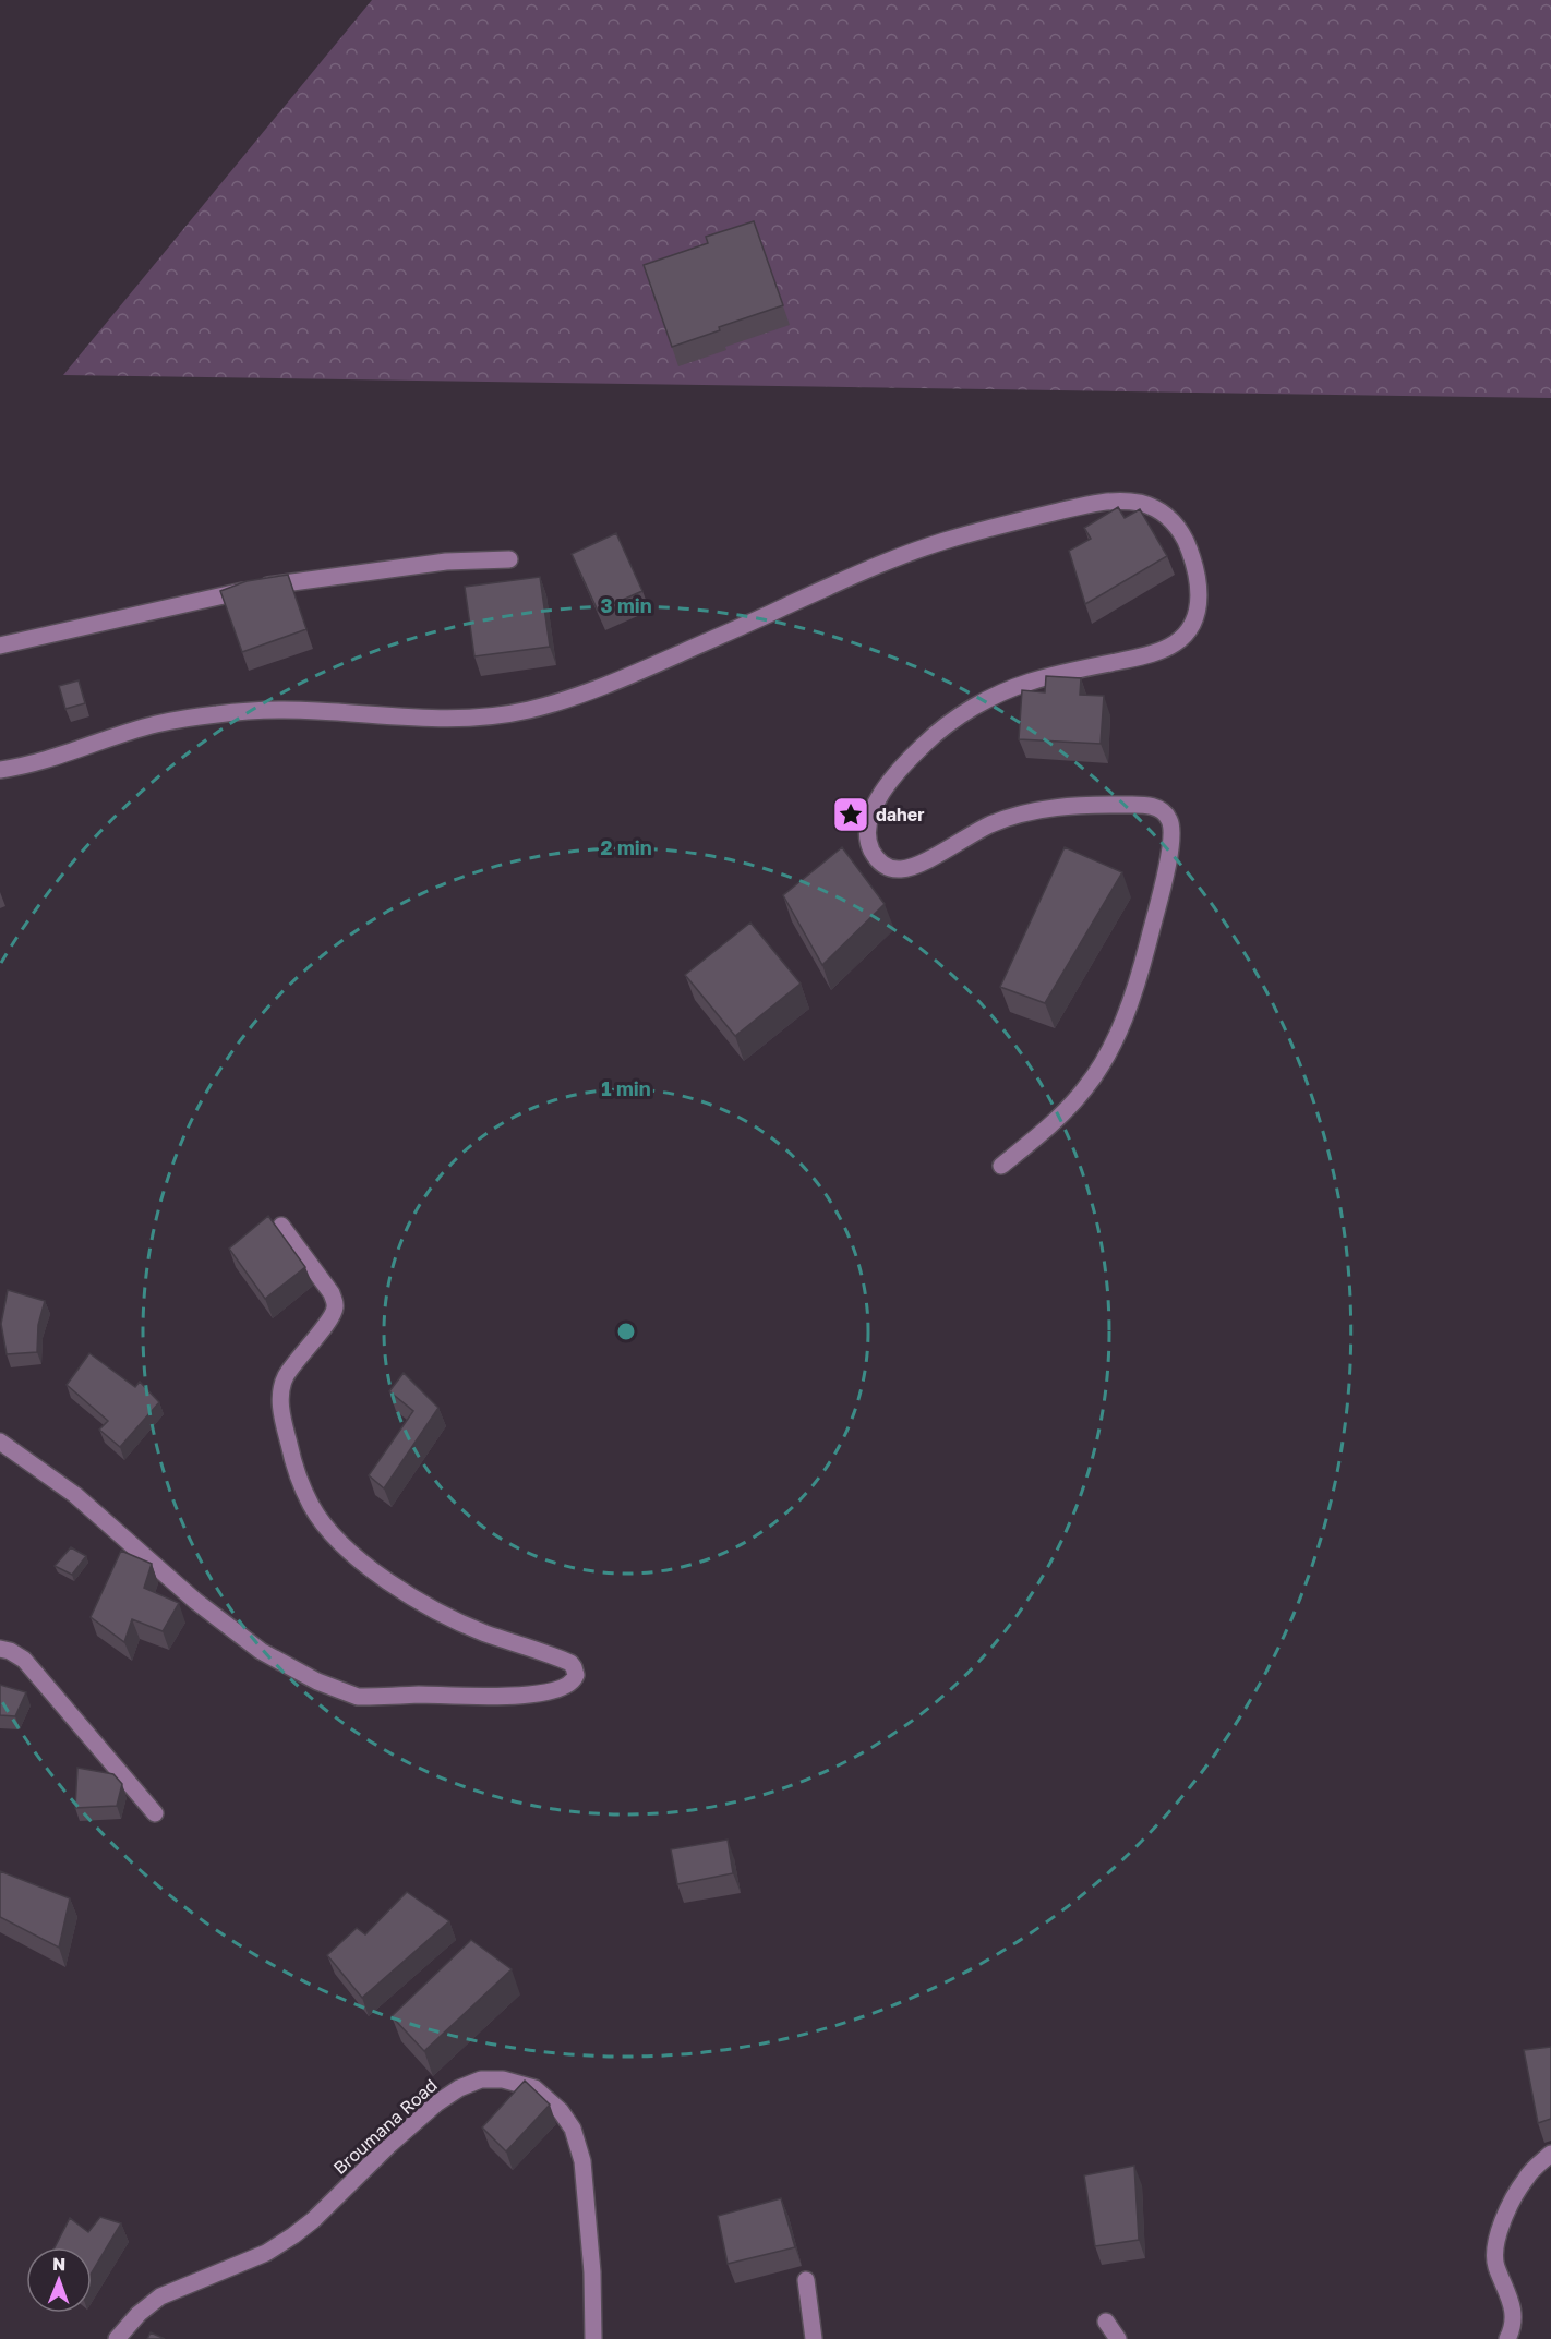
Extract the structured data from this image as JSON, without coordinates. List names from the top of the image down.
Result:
{
  "streets": {
    "street": ["Broumana Road"]
  },
  "places": {
    "place": ["daher"]
  },
  "north": "top",
  "rings": ["3 min", "2 min", "1 min"]
}
